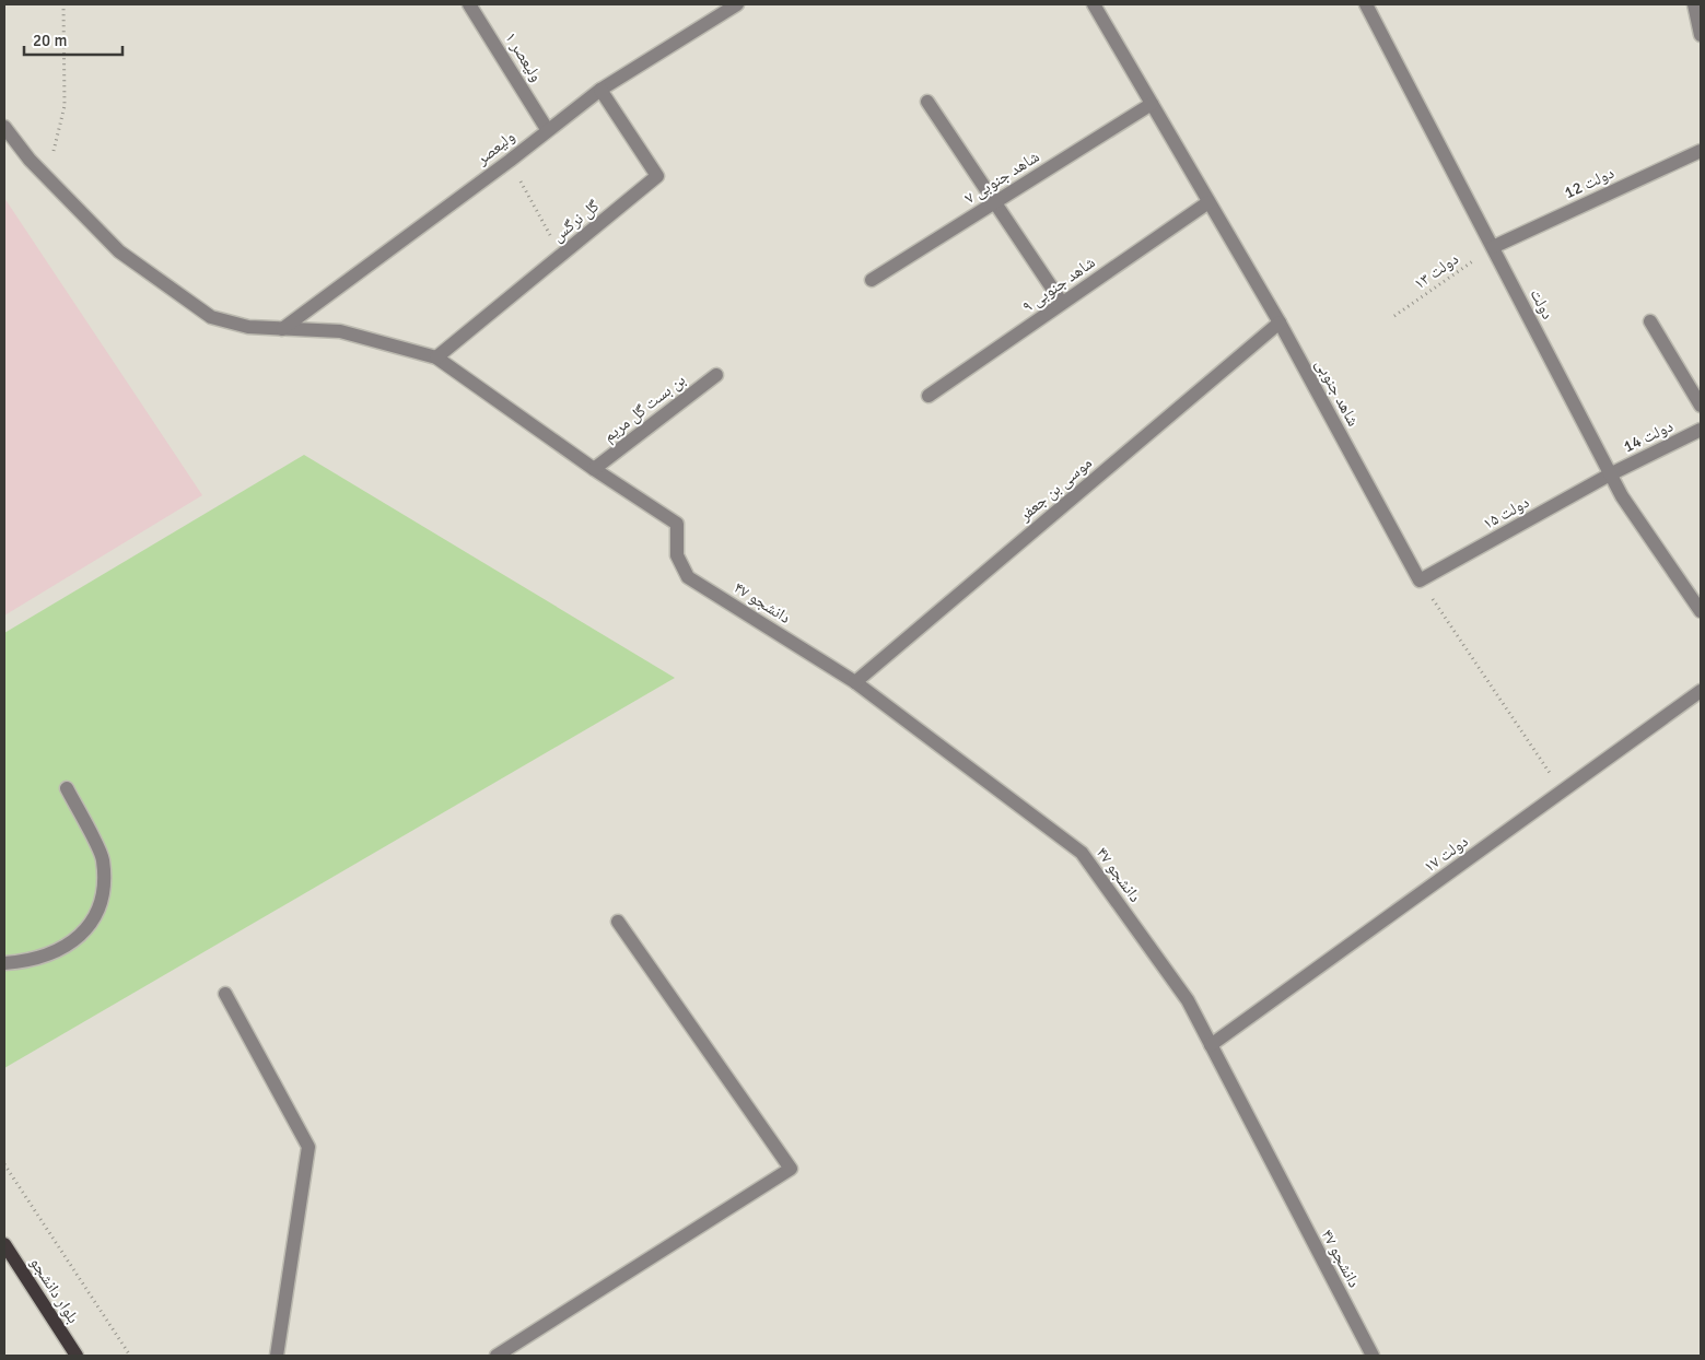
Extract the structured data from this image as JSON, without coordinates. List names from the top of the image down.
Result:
{
  "streets": {
    "main road": ["بلوار دانشجو"],
    "street": [
      "ولیعصر ۱",
      "ولیعصر",
      "شاهد جنوبی ۷",
      "دولت 12",
      "گل نرگس",
      "شاهد جنوبی ۹",
      "دولت",
      "شاهد جنوبی",
      "بن بست گل مریم",
      "دولت 14",
      "موسی بن جعفر",
      "دولت ۱۵",
      "دانشجو ۴۷",
      "دولت ۱۷"
    ],
    "path": ["دولت ۱۳"]
  },
  "crossings": [
    ["ولیعصر ۱", "ولیعصر"],
    ["ولیعصر", "گل نرگس"],
    ["شاهد جنوبی ۷", "شاهد جنوبی"],
    ["دولت 12", "دولت ۱۳"],
    ["دولت 12", "دولت"],
    ["دولت ۱۳", "دولت"],
    ["شاهد جنوبی ۹", "شاهد جنوبی"],
    ["دولت", "دولت 14"],
    ["دولت", "دولت ۱۵"],
    ["شاهد جنوبی", "موسی بن جعفر"],
    ["شاهد جنوبی", "دولت ۱۵"],
    ["بن بست گل مریم", "دانشجو ۴۷"],
    ["دولت 14", "دولت ۱۵"],
    ["موسی بن جعفر", "دانشجو ۴۷"],
    ["دانشجو ۴۷", "دولت ۱۷"]
  ],
  "scale_bar": "20 m"
}
